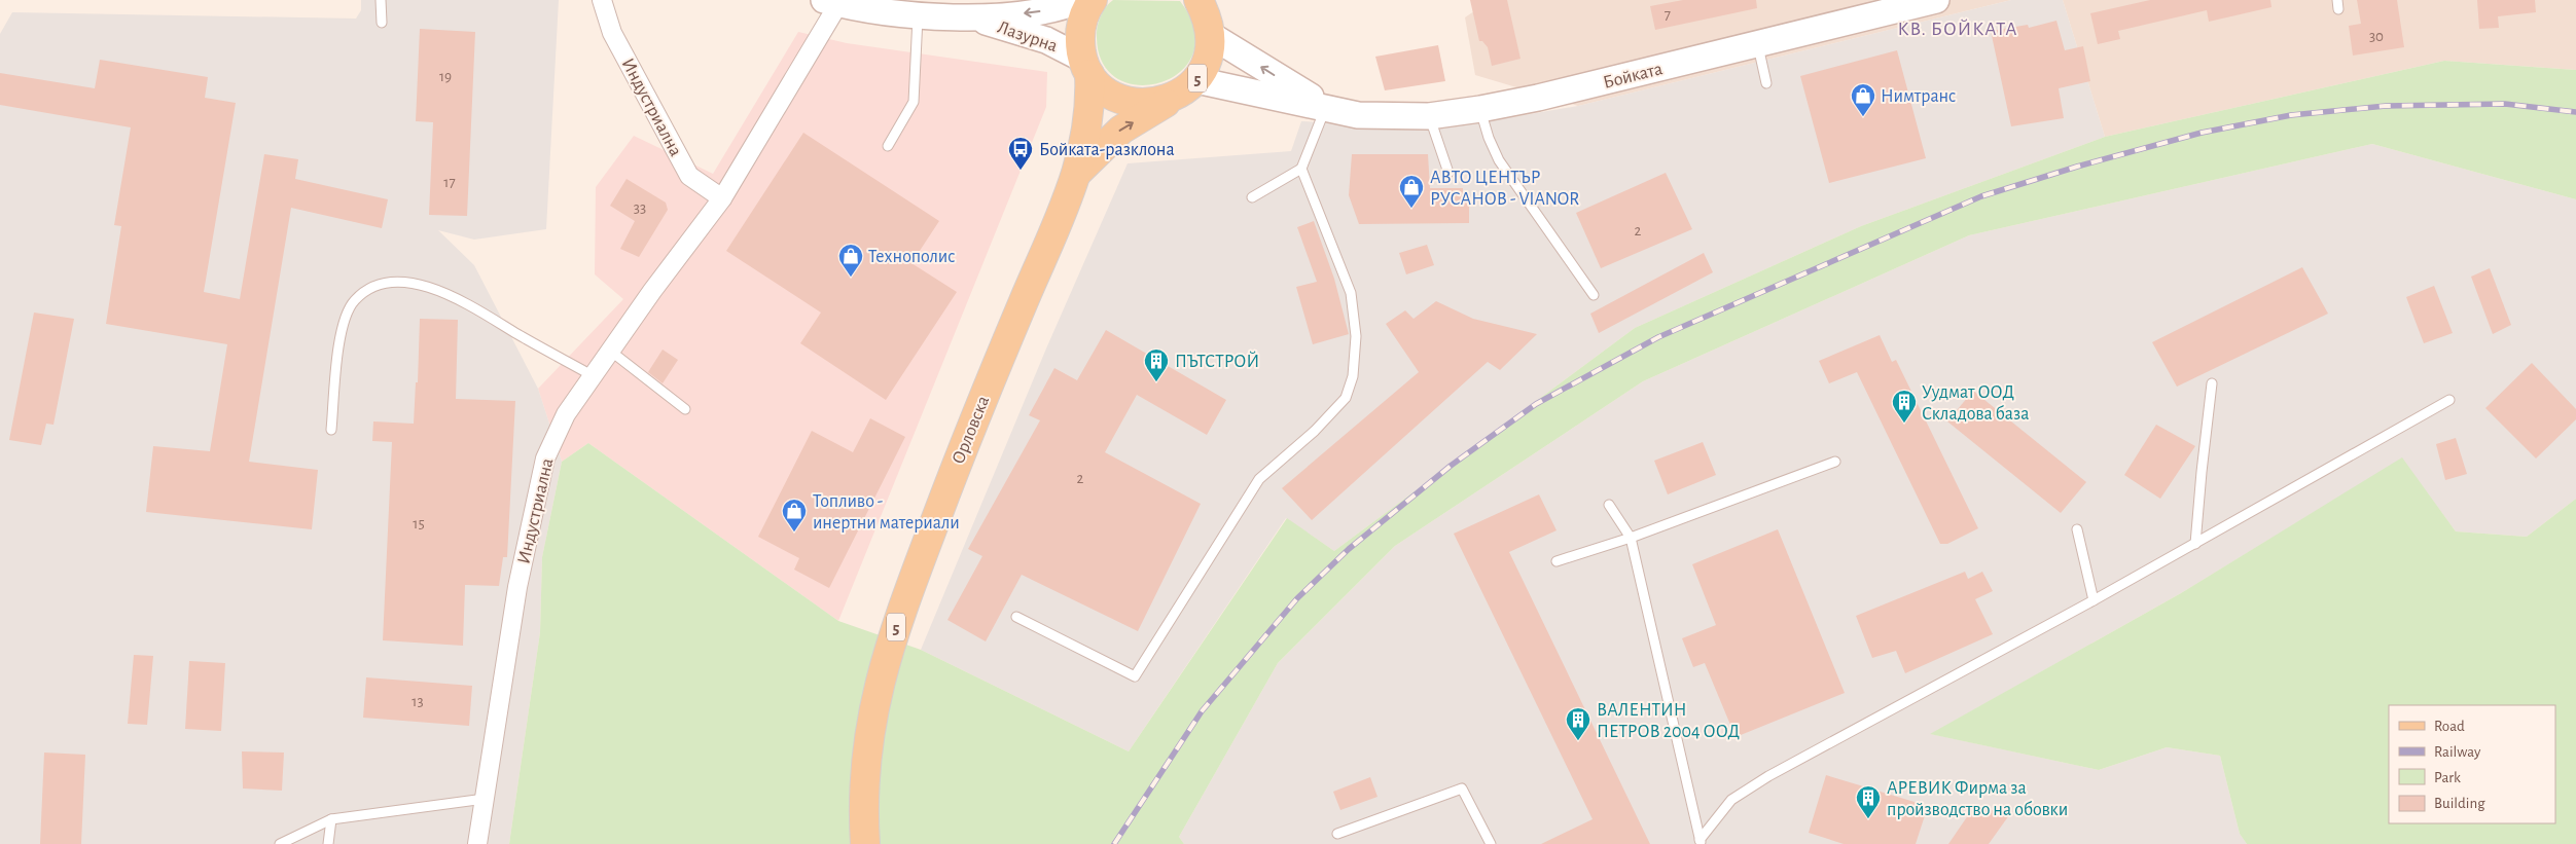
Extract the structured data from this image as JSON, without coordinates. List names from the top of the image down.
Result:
{
  "streets": {
    "main road": ["5", "Орловска"],
    "street": ["Лазурна", "Бойката", "Индустриална"]
  },
  "crossings": [
    ["Лазурна", "5"],
    ["Лазурна", "Индустриална"],
    ["Лазурна", "Орловска"],
    ["Бойката", "5"],
    ["Бойката", "Орловска"],
    ["5", "Орловска"]
  ],
  "districts": ["КВ. БОЙКАТА"],
  "places": {
    "shop": [
      "Нимтранс",
      "АВТО ЦЕНТЪР РУСАНОВ - VIANOR",
      "Технополис",
      "Топливо - инертни материали"
    ],
    "bus stop": ["Бойката-разклона"],
    "building": [
      "ПЪТСТРОЙ",
      "Уудмат ООД Складова база",
      "ВАЛЕНТИН ПЕТРОВ 2004 ООД",
      "АРЕВИК Фирма за пройзводство на обовки"
    ]
  },
  "house_numbers": [
    "7",
    "30",
    "19",
    "17",
    "33",
    "2",
    "2",
    "15",
    "13"
  ],
  "legend": [
    "Road",
    "Railway",
    "Park",
    "Building"
  ]
}
